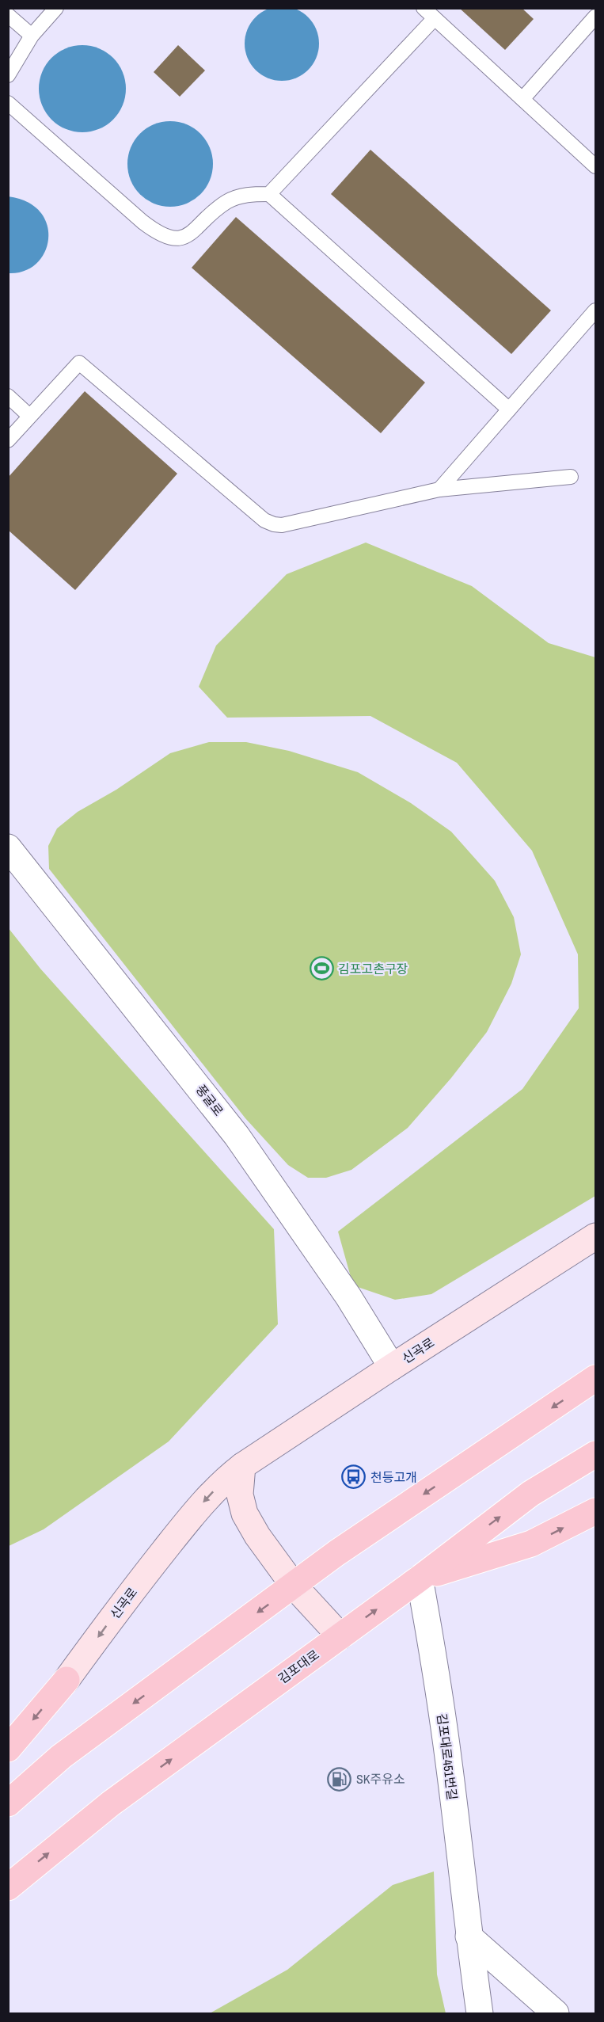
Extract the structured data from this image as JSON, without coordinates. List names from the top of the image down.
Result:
{
  "streets": {
    "main road": ["김포대로"],
    "street": ["풍굴로", "신곡로", "김포대로451번길"]
  },
  "crossings": [
    ["풍굴로", "신곡로"],
    ["김포대로", "김포대로451번길"]
  ],
  "one_way": ["신곡로"],
  "places": {
    "sports": ["김포고촌구장"],
    "bus stop": ["천등고개"],
    "fuel station": ["SK주유소"]
  }
}
